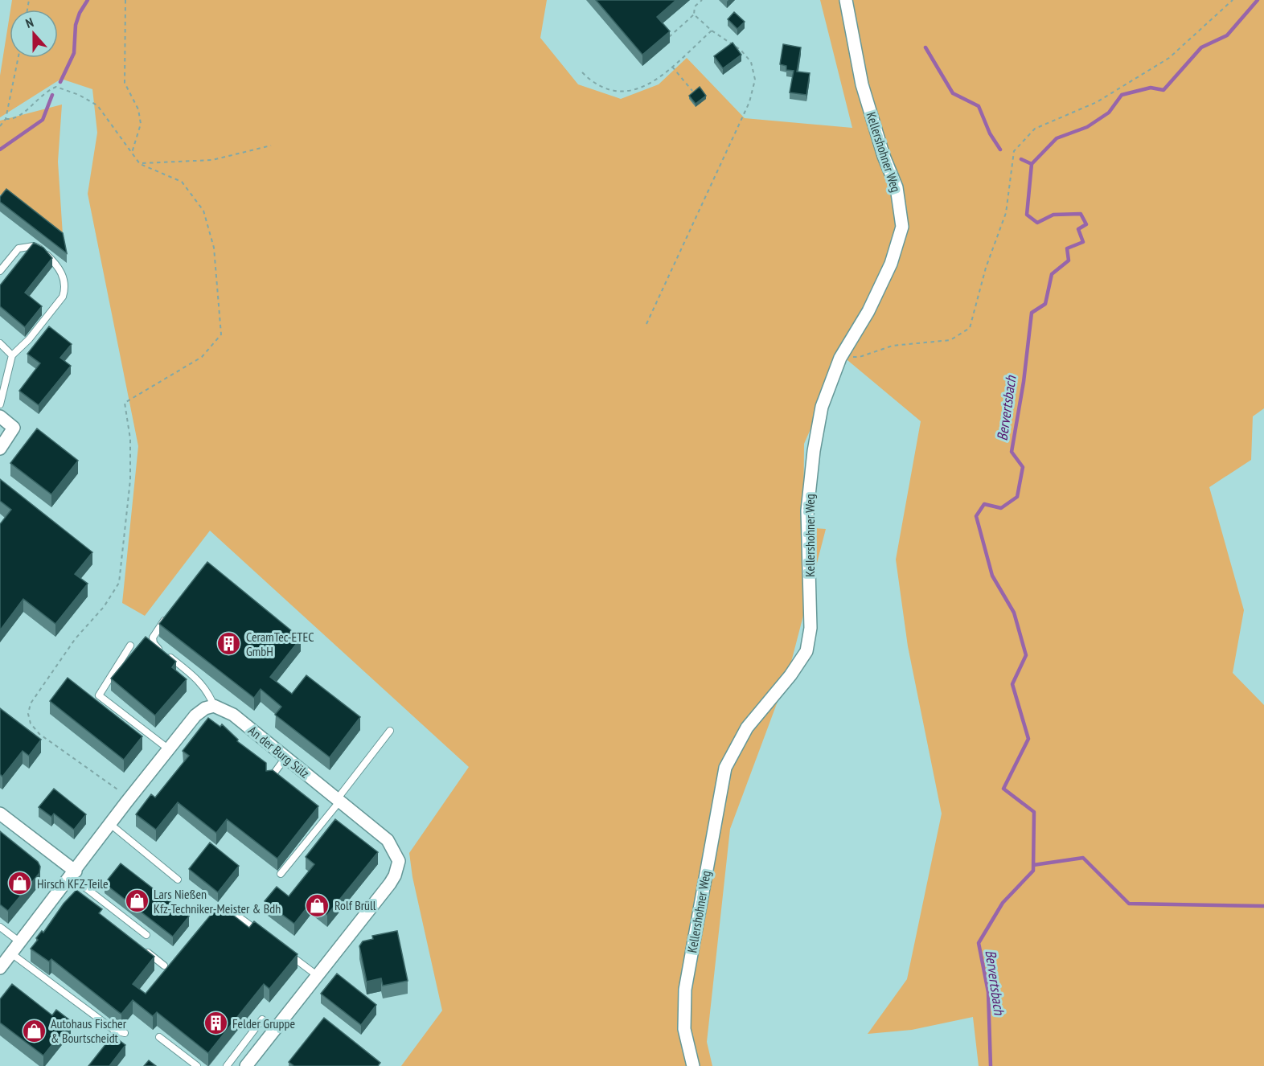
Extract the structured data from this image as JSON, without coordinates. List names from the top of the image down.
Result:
{
  "streets": {
    "street": ["Kellershohner Weg", "An der Burg Sülz"]
  },
  "water": ["Bervertsbach"],
  "places": {
    "building": ["CeramTec-ETEC GmbH", "Felder Gruppe"],
    "shop": [
      "Hirsch KFZ-Teile",
      "Lars Nießen Kfz-Techniker-Meister & Bdh",
      "Rolf Brüll",
      "Autohaus Fischer & Bourtscheidt"
    ]
  },
  "north": "top"
}
